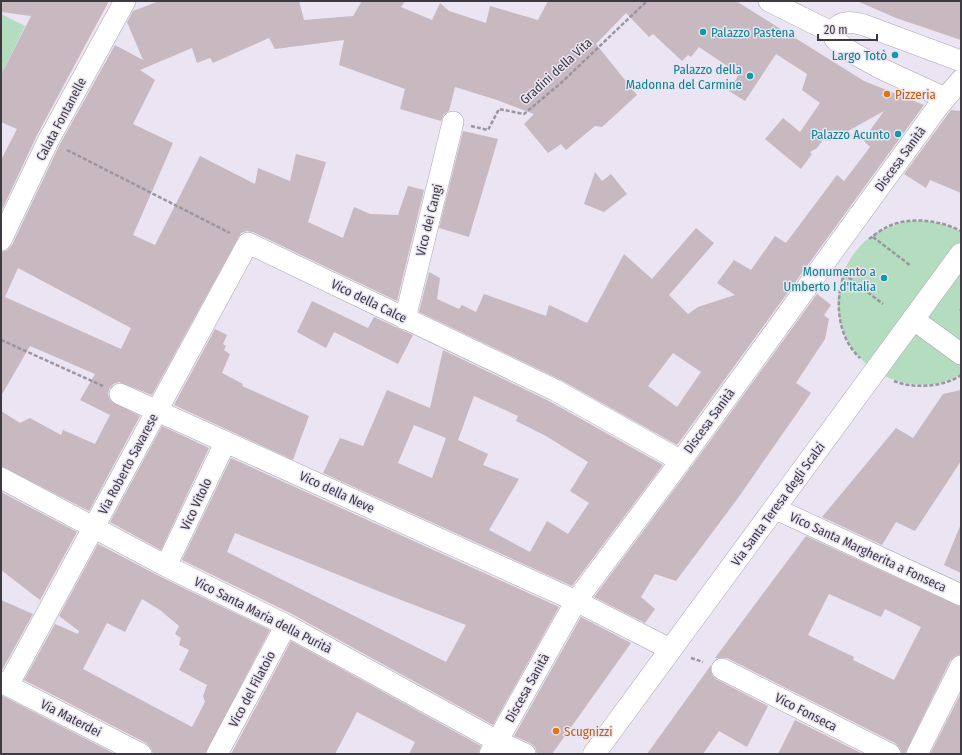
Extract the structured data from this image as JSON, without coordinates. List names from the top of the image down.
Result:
{
  "streets": {
    "main road": ["Via Santa Teresa degli Scalzi"],
    "street": [
      "Calata Fontanelle",
      "Discesa Sanità",
      "Vico dei Cangi",
      "Vico della Calce",
      "Via Roberto Savarese",
      "Vico della Neve",
      "Vico Vitolo",
      "Vico Santa Margherita a Fonseca",
      "Vico Santa Maria della Purità",
      "Vico del Filatoio",
      "Vico Fonseca",
      "Via Materdei"
    ],
    "path": ["Gradini della Vita"]
  },
  "crossings": [
    ["Gradini della Vita", "Vico dei Cangi"],
    ["Discesa Sanità", "Vico della Calce"],
    ["Discesa Sanità", "Vico della Neve"],
    ["Discesa Sanità", "Vico Santa Maria della Purità"],
    ["Vico dei Cangi", "Vico della Calce"],
    ["Vico della Calce", "Via Roberto Savarese"],
    ["Via Roberto Savarese", "Vico della Neve"],
    ["Via Roberto Savarese", "Vico Santa Maria della Purità"],
    ["Via Roberto Savarese", "Via Materdei"],
    ["Vico della Neve", "Vico Vitolo"],
    ["Vico della Neve", "Via Santa Teresa degli Scalzi"],
    ["Vico Vitolo", "Vico Santa Maria della Purità"],
    ["Via Santa Teresa degli Scalzi", "Vico Santa Margherita a Fonseca"],
    ["Vico Santa Maria della Purità", "Vico del Filatoio"]
  ],
  "places": [
    "Palazzo Pastena",
    "Largo Totò",
    "Palazzo della Madonna del Carmine",
    "Pizzeria",
    "Palazzo Acunto",
    "Monumento a Umberto I d'Italia",
    "Scugnizzi"
  ],
  "scale_bar": "20 m"
}
